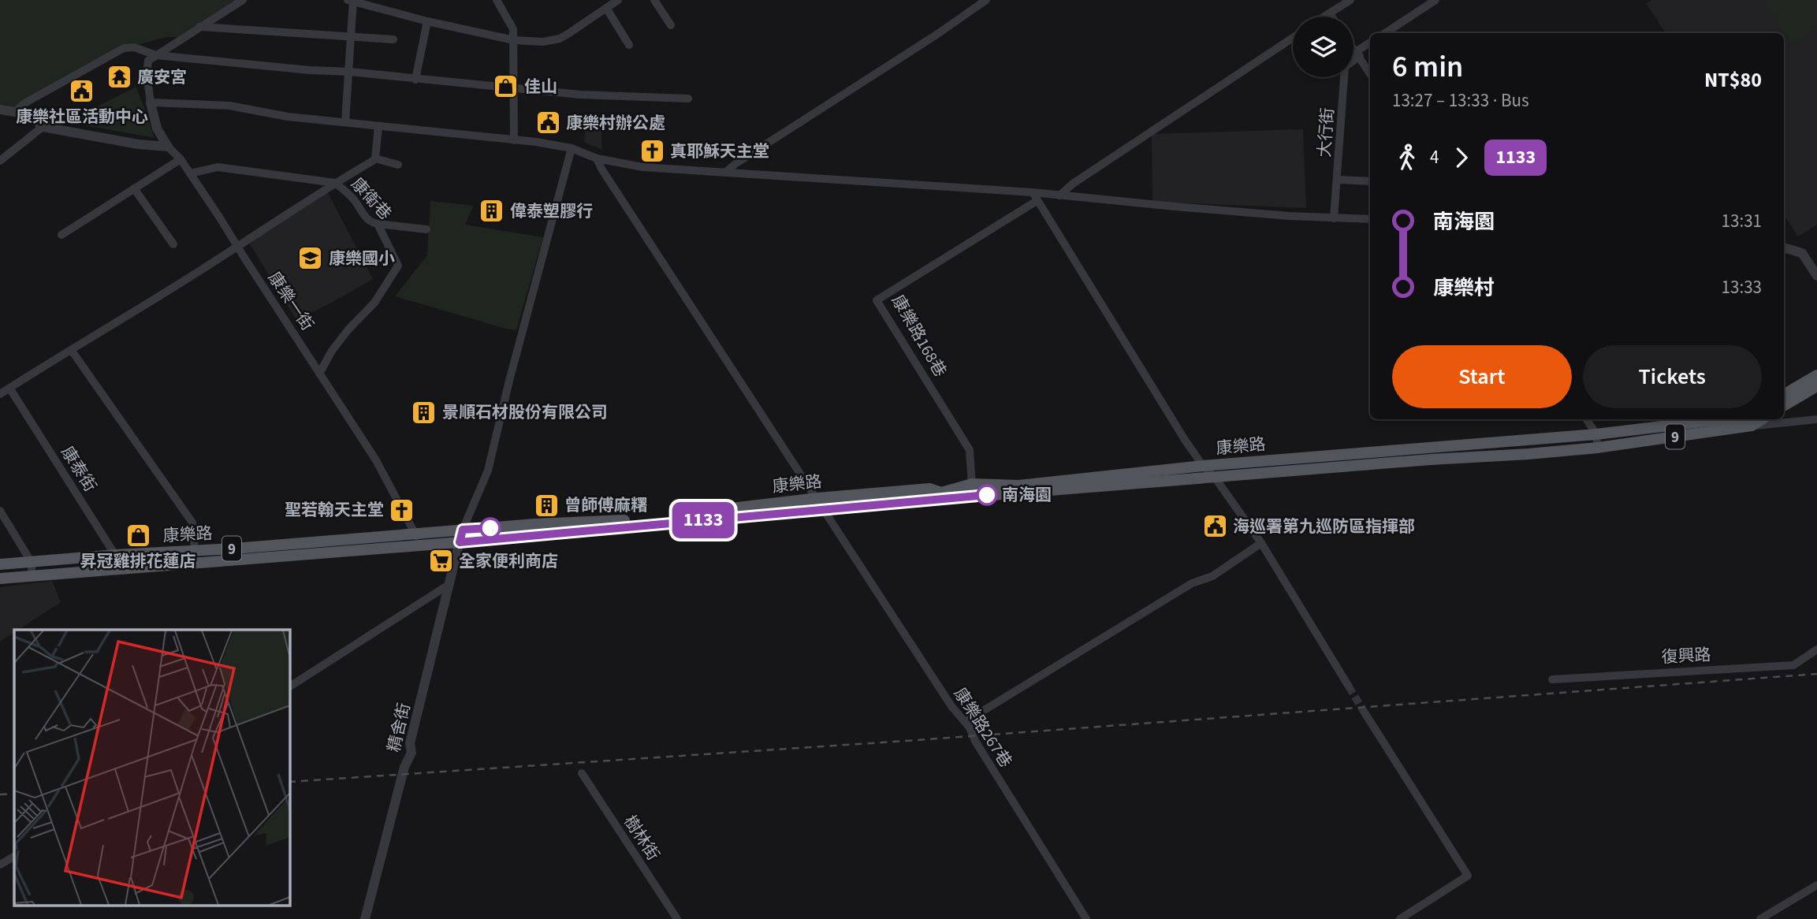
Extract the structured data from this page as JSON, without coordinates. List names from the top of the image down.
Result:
{
  "streets": {
    "main road": ["9", "康樂路"],
    "street": [
      "大行街",
      "康衛巷",
      "康樂一街",
      "康樂路168巷",
      "康泰街",
      "復興路",
      "精舍街",
      "康樂路267巷",
      "樹林街"
    ]
  },
  "crossings": [
    ["康衛巷", "康樂一街"],
    ["康樂一街", "康樂路"],
    ["康樂路168巷", "康樂路"],
    ["9", "康樂路"],
    ["康樂路", "康泰街"],
    ["康樂路", "精舍街"],
    ["康樂路", "康樂路267巷"]
  ],
  "places": {
    "temple": ["廣安宮"],
    "shop": ["佳山", "昇冠雞排花蓮店"],
    "public building": ["康樂社區活動中心", "康樂村辦公處", "海巡署第九巡防區指揮部"],
    "church": ["真耶穌天主堂", "聖若翰天主堂"],
    "building": ["偉泰塑膠行", "景順石材股份有限公司", "曾師傅麻糬"],
    "school or university": ["康樂國小"],
    "other": ["南海園"],
    "supermarket": ["全家便利商店"]
  },
  "lines": ["bus line 1133"],
  "page": {
    "on_map": "1133",
    "heading": ["6 min", "13:27 – 13:33 · Bus", "NT$80"],
    "legs": ["4", "1133"],
    "list": [
      {
        "name": "南海園",
        "value": "13:31"
      },
      {
        "name": "康樂村",
        "value": "13:33"
      }
    ],
    "buttons": ["Start", "Tickets"]
  }
}
